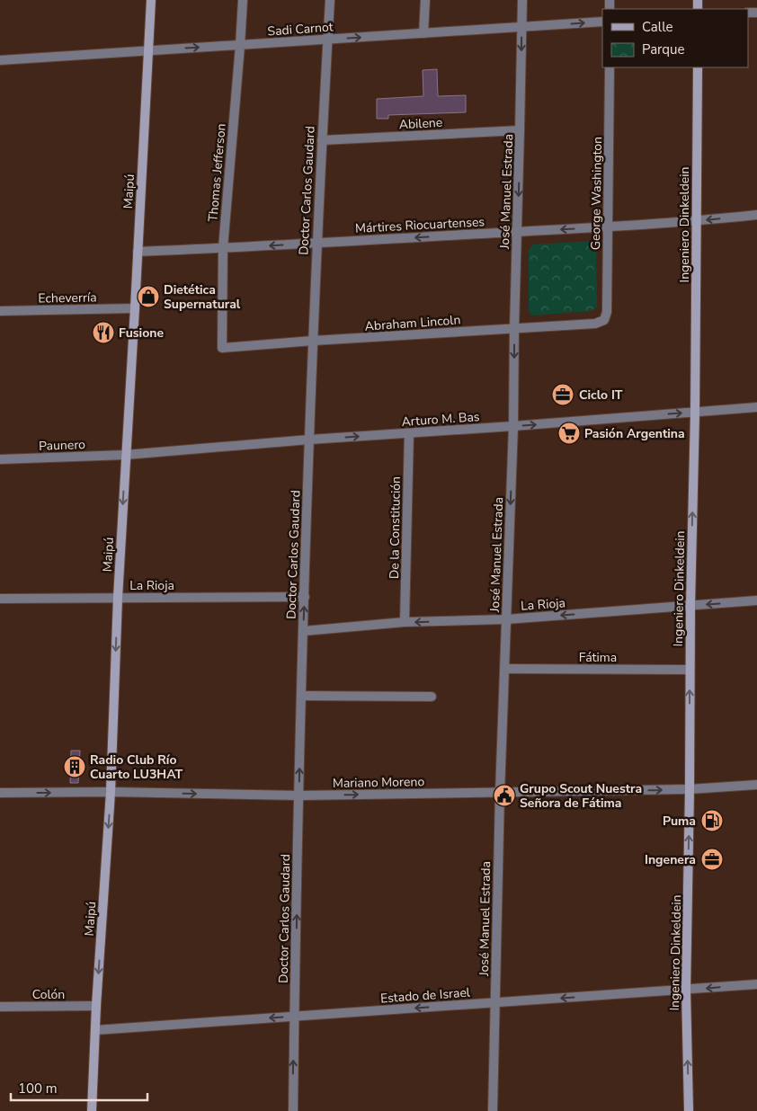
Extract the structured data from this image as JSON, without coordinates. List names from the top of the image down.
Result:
{
  "streets": {
    "main road": ["Maipú", "Ingeniero Dinkeldein"],
    "street": [
      "Sadi Carnot",
      "Abilene",
      "Thomas Jefferson",
      "Doctor Carlos Gaudard",
      "José Manuel Estrada",
      "George Washington",
      "Mártires Riocuartenses",
      "Echeverría",
      "Abraham Lincoln",
      "Arturo M. Bas",
      "Paunero",
      "De la Constitución",
      "La Rioja",
      "Fátima",
      "Mariano Moreno",
      "Colón",
      "Estado de Israel"
    ]
  },
  "crossings": [
    ["Sadi Carnot", "Thomas Jefferson"],
    ["Sadi Carnot", "Doctor Carlos Gaudard"],
    ["Sadi Carnot", "Maipú"],
    ["Sadi Carnot", "José Manuel Estrada"],
    ["Abilene", "Doctor Carlos Gaudard"],
    ["Abilene", "José Manuel Estrada"],
    ["Thomas Jefferson", "Mártires Riocuartenses"],
    ["Thomas Jefferson", "Abraham Lincoln"],
    ["Doctor Carlos Gaudard", "Mártires Riocuartenses"],
    ["Doctor Carlos Gaudard", "Abraham Lincoln"],
    ["Doctor Carlos Gaudard", "Arturo M. Bas"],
    ["Doctor Carlos Gaudard", "La Rioja"],
    ["Doctor Carlos Gaudard", "Mariano Moreno"],
    ["Doctor Carlos Gaudard", "Estado de Israel"],
    ["Maipú", "Mártires Riocuartenses"],
    ["Maipú", "Echeverría"],
    ["Maipú", "Arturo M. Bas"],
    ["Maipú", "Paunero"],
    ["Maipú", "La Rioja"],
    ["Maipú", "Mariano Moreno"],
    ["Maipú", "Colón"],
    ["Maipú", "Estado de Israel"],
    ["José Manuel Estrada", "Mártires Riocuartenses"],
    ["José Manuel Estrada", "Abraham Lincoln"],
    ["José Manuel Estrada", "Arturo M. Bas"],
    ["José Manuel Estrada", "La Rioja"],
    ["José Manuel Estrada", "Fátima"],
    ["José Manuel Estrada", "Mariano Moreno"],
    ["José Manuel Estrada", "Estado de Israel"],
    ["George Washington", "Mártires Riocuartenses"],
    ["George Washington", "Abraham Lincoln"],
    ["Mártires Riocuartenses", "Ingeniero Dinkeldein"],
    ["Ingeniero Dinkeldein", "Arturo M. Bas"],
    ["Ingeniero Dinkeldein", "La Rioja"],
    ["Ingeniero Dinkeldein", "Fátima"],
    ["Ingeniero Dinkeldein", "Mariano Moreno"],
    ["Ingeniero Dinkeldein", "Estado de Israel"],
    ["Arturo M. Bas", "Paunero"],
    ["Arturo M. Bas", "De la Constitución"],
    ["De la Constitución", "La Rioja"]
  ],
  "one_way": [
    "Sadi Carnot",
    "Doctor Carlos Gaudard",
    "Maipú",
    "José Manuel Estrada",
    "Mártires Riocuartenses",
    "Ingeniero Dinkeldein",
    "Arturo M. Bas",
    "La Rioja",
    "Mariano Moreno",
    "Estado de Israel"
  ],
  "places": {
    "shop": ["Dietética Supernatural"],
    "restaurant": ["Fusione"],
    "office": ["Ciclo IT", "Ingenera"],
    "supermarket": ["Pasión Argentina"],
    "building": ["Radio Club Río Cuarto LU3HAT"],
    "public building": ["Grupo Scout Nuestra Señora de Fátima"],
    "fuel station": ["Puma"]
  },
  "legend": ["Calle", "Parque"],
  "scale_bar": "100 m"
}
